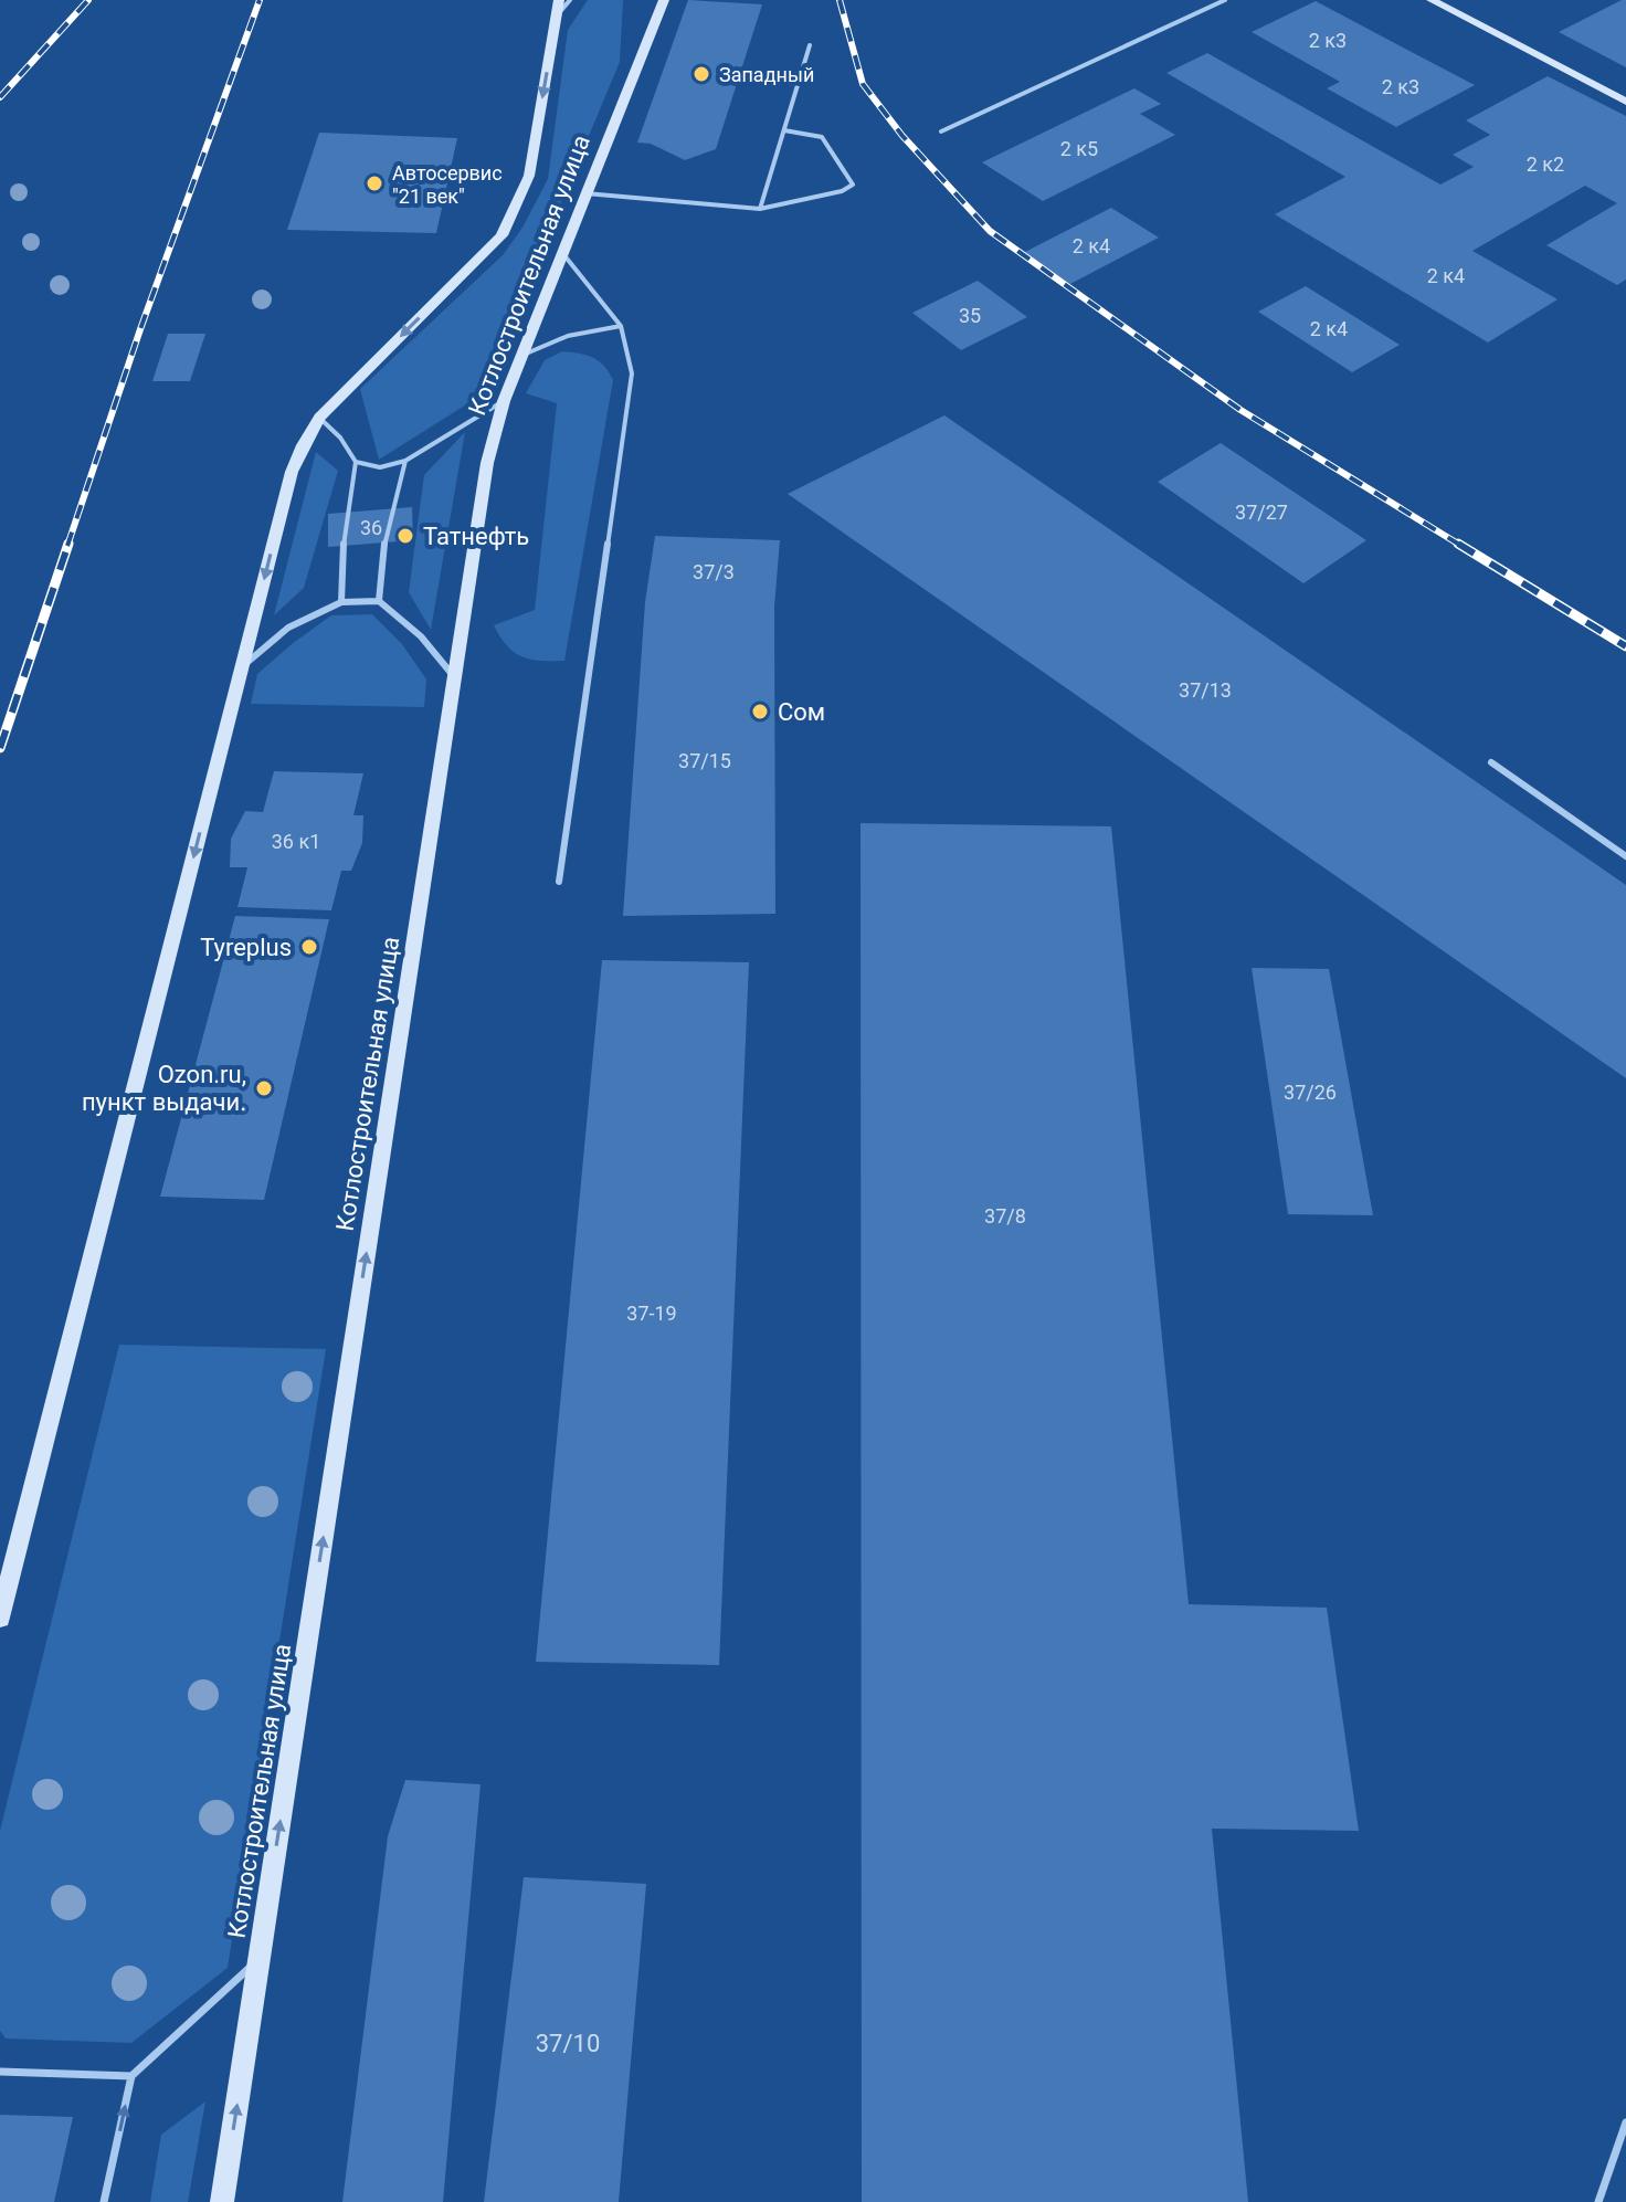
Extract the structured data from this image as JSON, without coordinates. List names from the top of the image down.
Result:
{
  "streets": {
    "main road": ["Котлостроительная улица"]
  },
  "places": [
    "Западный",
    "Автосервис \"21 век\"",
    "Татнефть",
    "Сом",
    "Tyreplus",
    "Ozon.ru, пункт выдачи."
  ],
  "house_numbers": [
    "2 к3",
    "2 к3",
    "2 к5",
    "2 к2",
    "2 к4",
    "2 к4",
    "35",
    "2 к4",
    "37/27",
    "36",
    "37/3",
    "37/13",
    "37/15",
    "36 к1",
    "37/26",
    "37/8",
    "37-19",
    "37/10"
  ]
}
